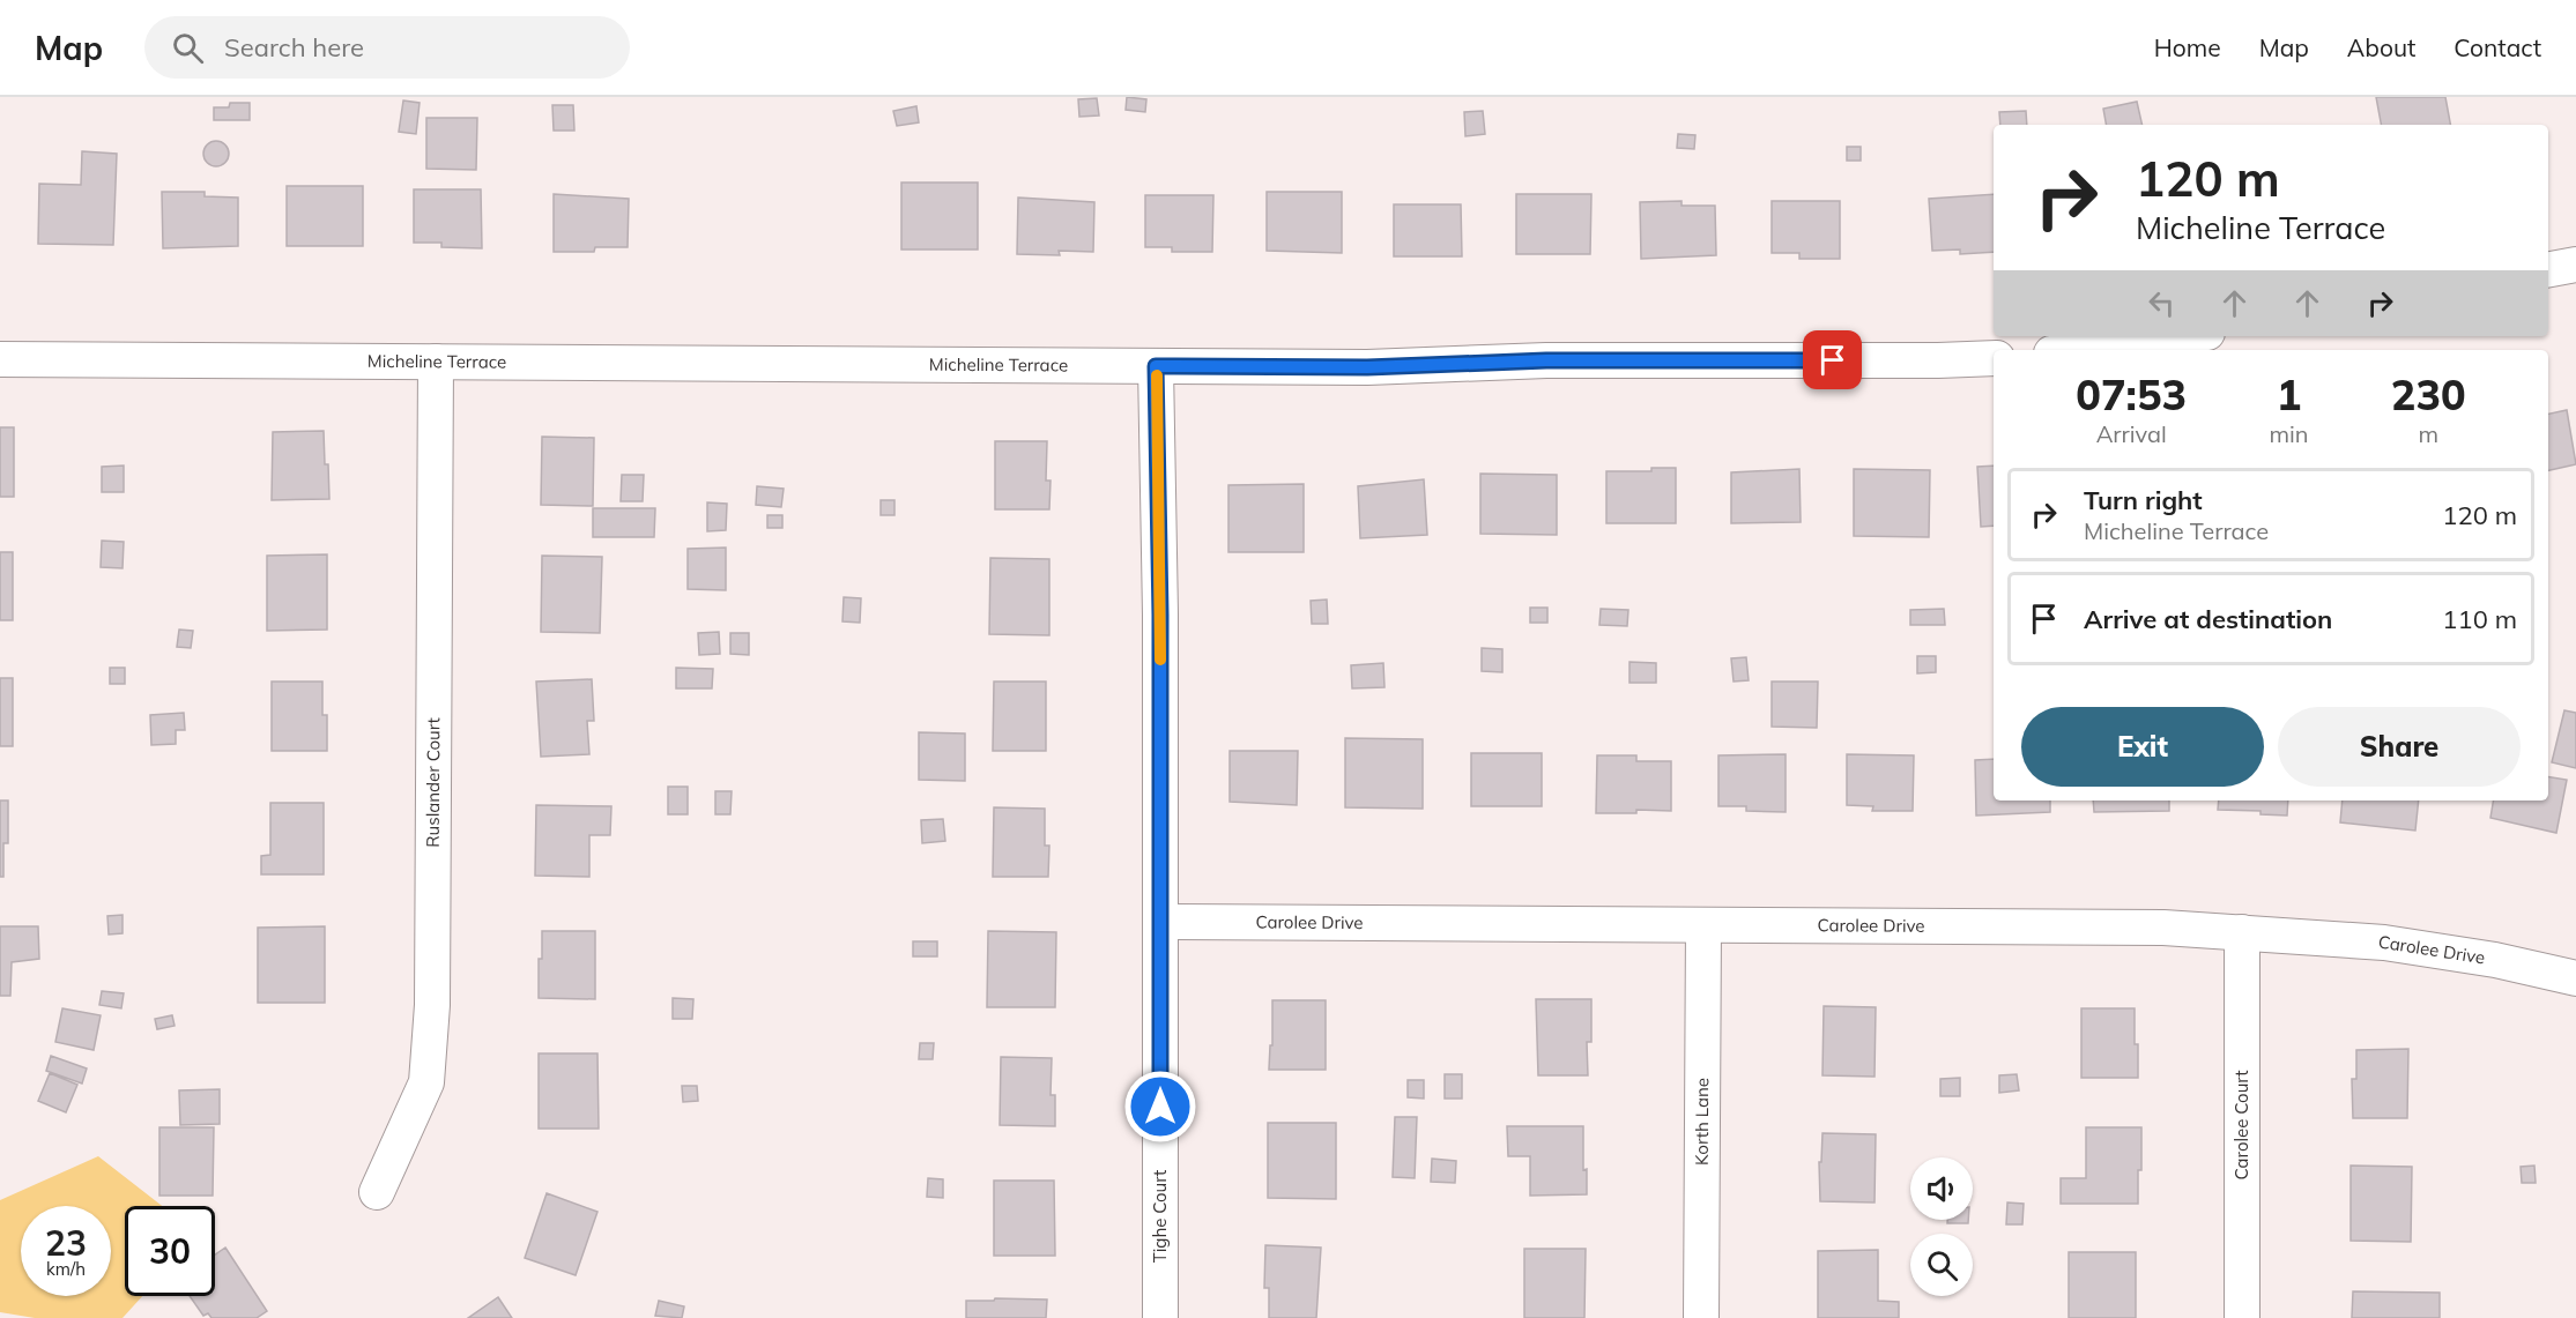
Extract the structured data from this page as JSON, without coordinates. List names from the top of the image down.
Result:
{
  "streets": {
    "street": [
      "Micheline Terrace",
      "Ruslander Court",
      "Carolee Drive",
      "Korth Lane",
      "Carolee Court",
      "Tighe Court"
    ]
  },
  "crossings": [
    ["Micheline Terrace", "Ruslander Court"],
    ["Micheline Terrace", "Tighe Court"],
    ["Carolee Drive", "Korth Lane"],
    ["Carolee Drive", "Carolee Court"],
    ["Carolee Drive", "Tighe Court"]
  ],
  "page": {
    "header": "Map",
    "search": "Search here",
    "nav": [
      "Home",
      "Map",
      "About",
      "Contact"
    ],
    "turn": ["120 m", "Micheline Terrace"],
    "eta": [
      "07:53",
      "Arrival",
      "1",
      "min",
      "230",
      "m"
    ],
    "list": [
      {
        "name": "Turn right",
        "note": "Micheline Terrace",
        "value": "120 m"
      },
      {
        "name": "Arrive at destination",
        "value": "110 m"
      }
    ],
    "buttons": ["Exit", "Share"],
    "speed": "23 km/h",
    "limit": "30"
  }
}
